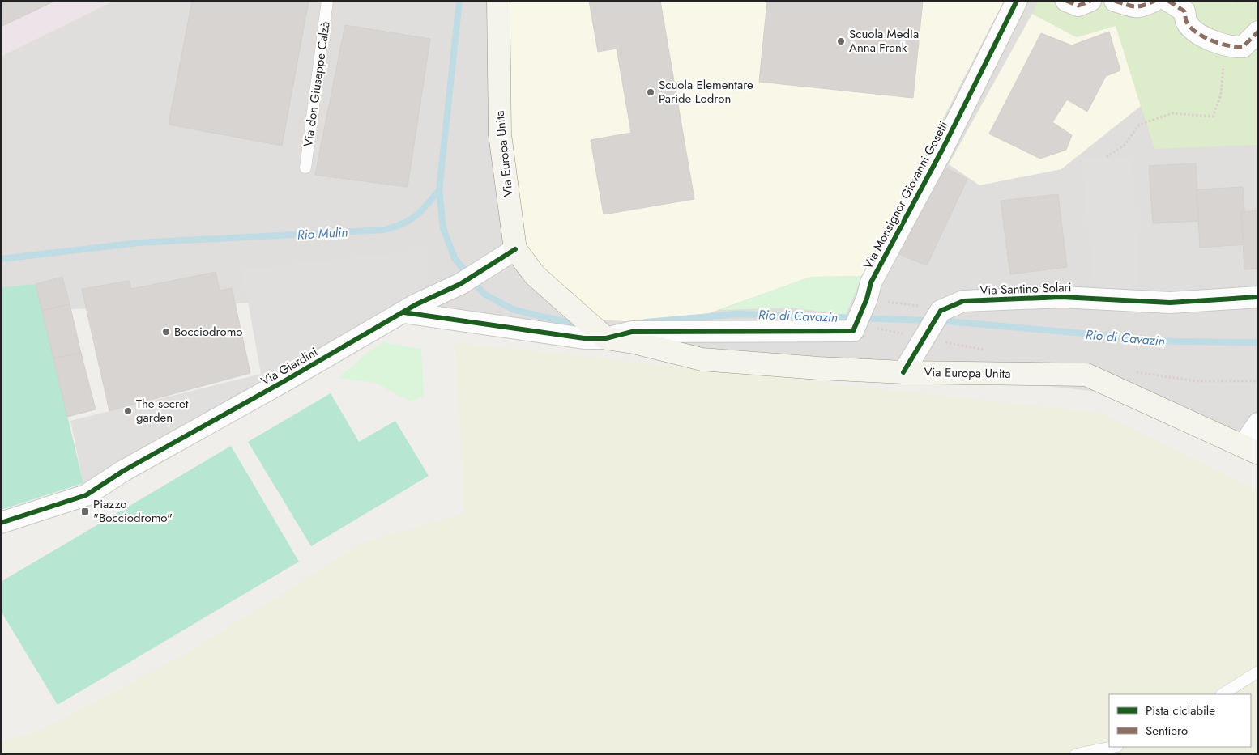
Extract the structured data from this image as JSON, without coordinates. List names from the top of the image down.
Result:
{
  "streets": {
    "main road": ["Via Europa Unita"],
    "street": ["Via Monsignor Giovanni Gosetti", "Via Santino Solari", "Via Giardini"],
    "lane": ["Via don Giuseppe Calzà"]
  },
  "crossings": [
    ["Via Europa Unita", "Via Santino Solari"],
    ["Via Europa Unita", "Via Giardini"]
  ],
  "water": ["Rio Mulin", "Rio di Cavazin"],
  "places": {
    "other": [
      "Scuola Media Anna Frank",
      "Scuola Elementare Paride Lodron",
      "Bocciodromo",
      "The secret garden"
    ],
    "transit": ["Piazzo \"Bocciodromo\""]
  },
  "legend": ["Pista ciclabile", "Sentiero"]
}
